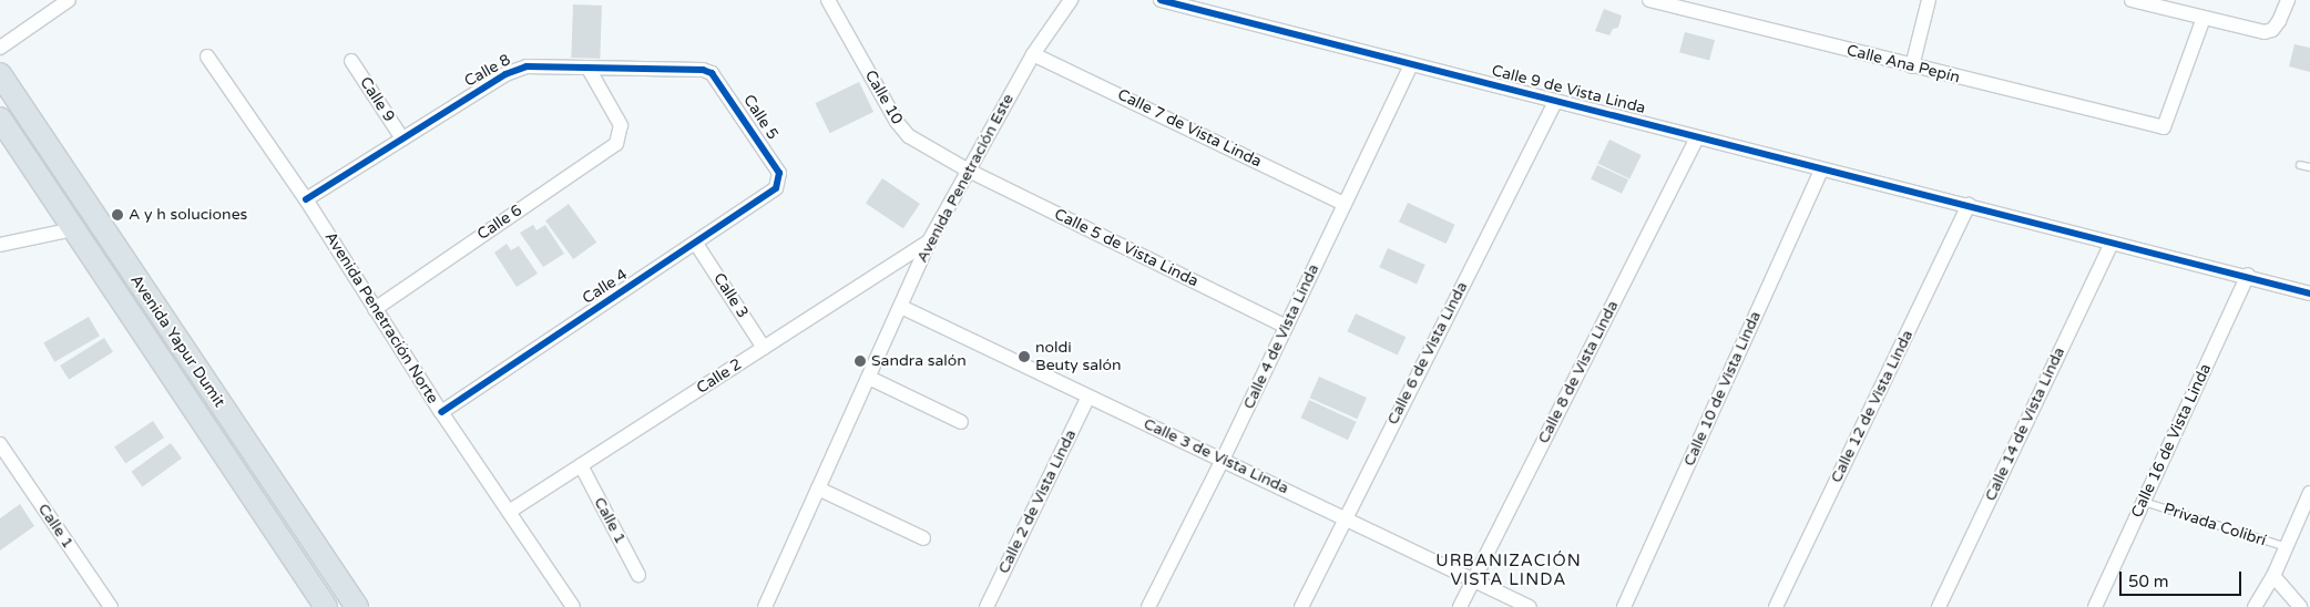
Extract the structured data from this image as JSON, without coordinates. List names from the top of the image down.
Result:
{
  "streets": {
    "main road": ["Avenida Yapur Dumit"],
    "street": [
      "Calle Ana Pepín",
      "Calle 8",
      "Calle 9 de Vista Linda",
      "Calle 10",
      "Calle 9",
      "Calle 5",
      "Calle 7 de Vista Linda",
      "Avenida Penetración Este",
      "Calle 6",
      "Calle 5 de Vista Linda",
      "Calle 4",
      "Calle 3",
      "Avenida Penetración Norte",
      "Calle 4 de Vista Linda",
      "Calle 6 de Vista Linda",
      "Calle 8 de Vista Linda",
      "Calle 2",
      "Calle 10 de Vista Linda",
      "Calle 12 de Vista Linda",
      "Calle 14 de Vista Linda",
      "Calle 16 de Vista Linda",
      "Calle 3 de Vista Linda",
      "Calle 2 de Vista Linda",
      "Calle 1"
    ],
    "lane": ["Privada Colibrí"]
  },
  "crossings": [
    ["Calle 8", "Calle 9"],
    ["Calle 8", "Calle 5"],
    ["Calle 8", "Calle 6"],
    ["Calle 8", "Avenida Penetración Norte"],
    ["Calle 9 de Vista Linda", "Calle 4 de Vista Linda"],
    ["Calle 9 de Vista Linda", "Calle 6 de Vista Linda"],
    ["Calle 9 de Vista Linda", "Calle 8 de Vista Linda"],
    ["Calle 9 de Vista Linda", "Calle 10 de Vista Linda"],
    ["Calle 9 de Vista Linda", "Calle 12 de Vista Linda"],
    ["Calle 9 de Vista Linda", "Calle 14 de Vista Linda"],
    ["Calle 9 de Vista Linda", "Calle 16 de Vista Linda"],
    ["Calle 10", "Avenida Penetración Este"],
    ["Calle 10", "Calle 5 de Vista Linda"],
    ["Calle 5", "Calle 4"],
    ["Calle 7 de Vista Linda", "Avenida Penetración Este"],
    ["Calle 7 de Vista Linda", "Calle 4 de Vista Linda"],
    ["Avenida Penetración Este", "Calle 5 de Vista Linda"],
    ["Avenida Penetración Este", "Calle 2"],
    ["Avenida Penetración Este", "Calle 3 de Vista Linda"],
    ["Calle 6", "Avenida Penetración Norte"],
    ["Calle 5 de Vista Linda", "Calle 4 de Vista Linda"],
    ["Calle 4", "Calle 3"],
    ["Calle 4", "Avenida Penetración Norte"],
    ["Calle 3", "Calle 2"],
    ["Avenida Penetración Norte", "Calle 2"],
    ["Calle 4 de Vista Linda", "Calle 3 de Vista Linda"],
    ["Calle 6 de Vista Linda", "Calle 3 de Vista Linda"],
    ["Calle 8 de Vista Linda", "Calle 3 de Vista Linda"],
    ["Calle 2", "Calle 1"],
    ["Calle 16 de Vista Linda", "Privada Colibrí"],
    ["Calle 3 de Vista Linda", "Calle 2 de Vista Linda"]
  ],
  "districts": ["URBANIZACIÓN VISTA LINDA"],
  "places": ["A y h soluciones", "noldi Beuty salón", "Sandra salón"],
  "scale_bar": "50 m"
}
